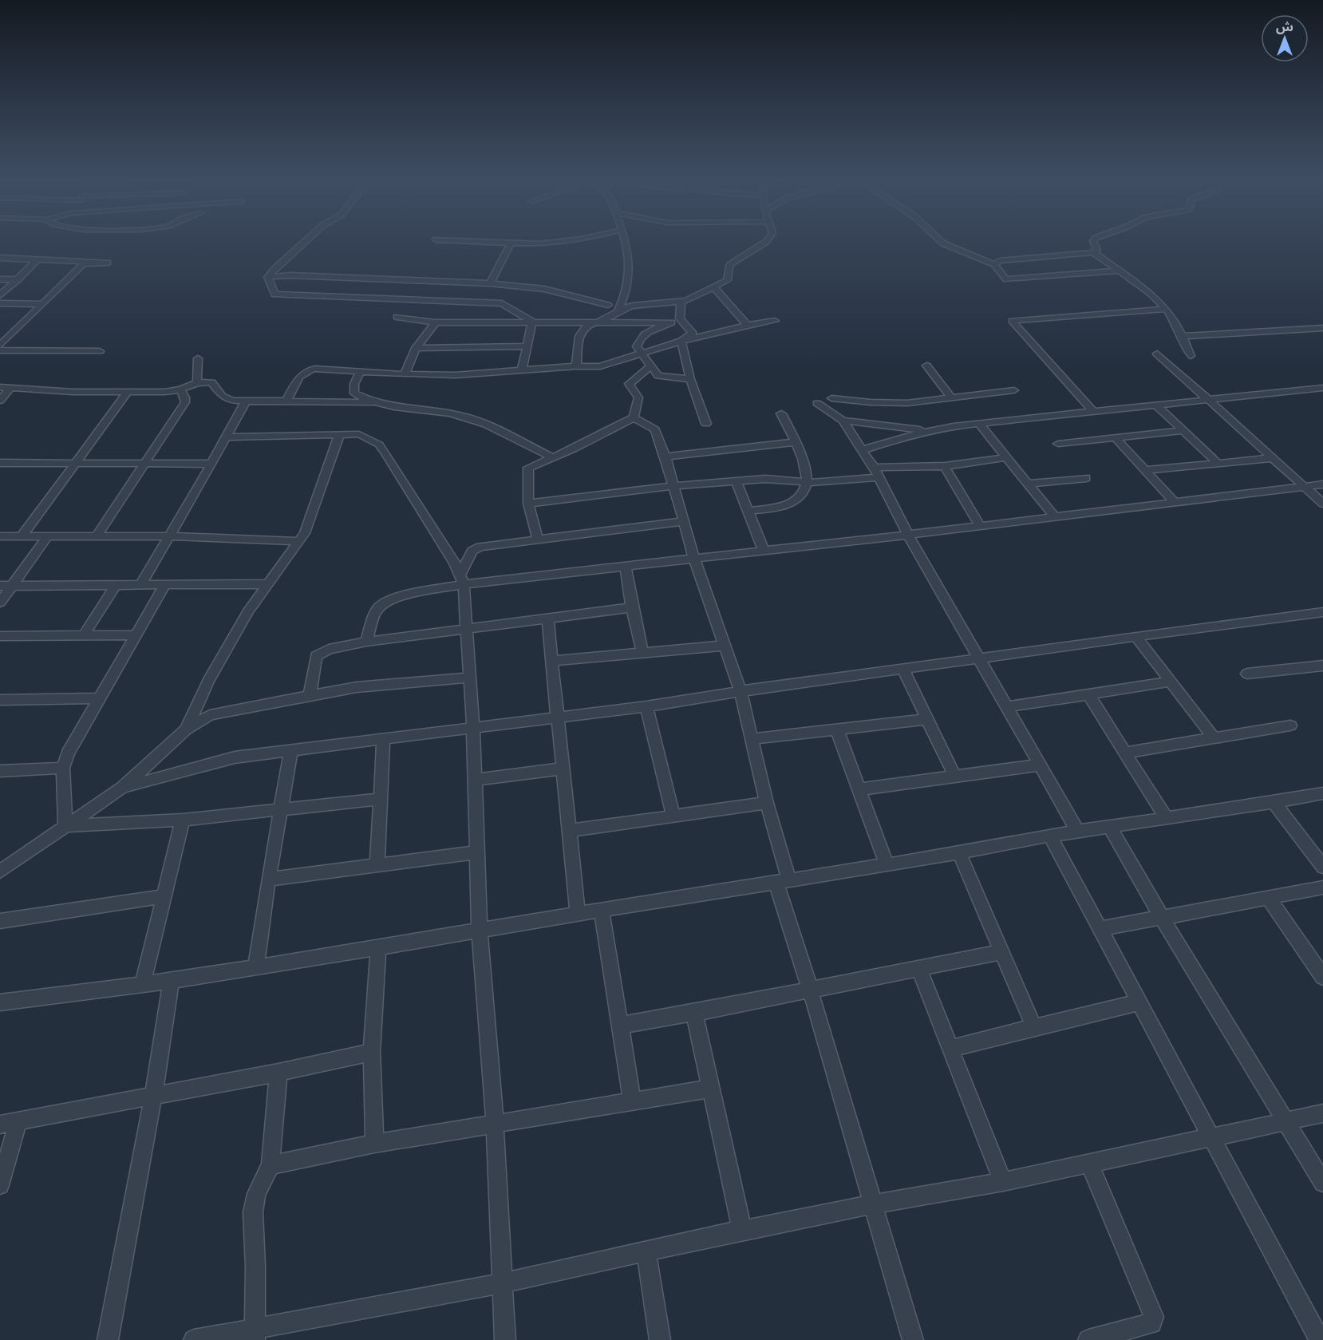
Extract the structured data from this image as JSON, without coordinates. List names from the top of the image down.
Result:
{
  "north": "top"
}
